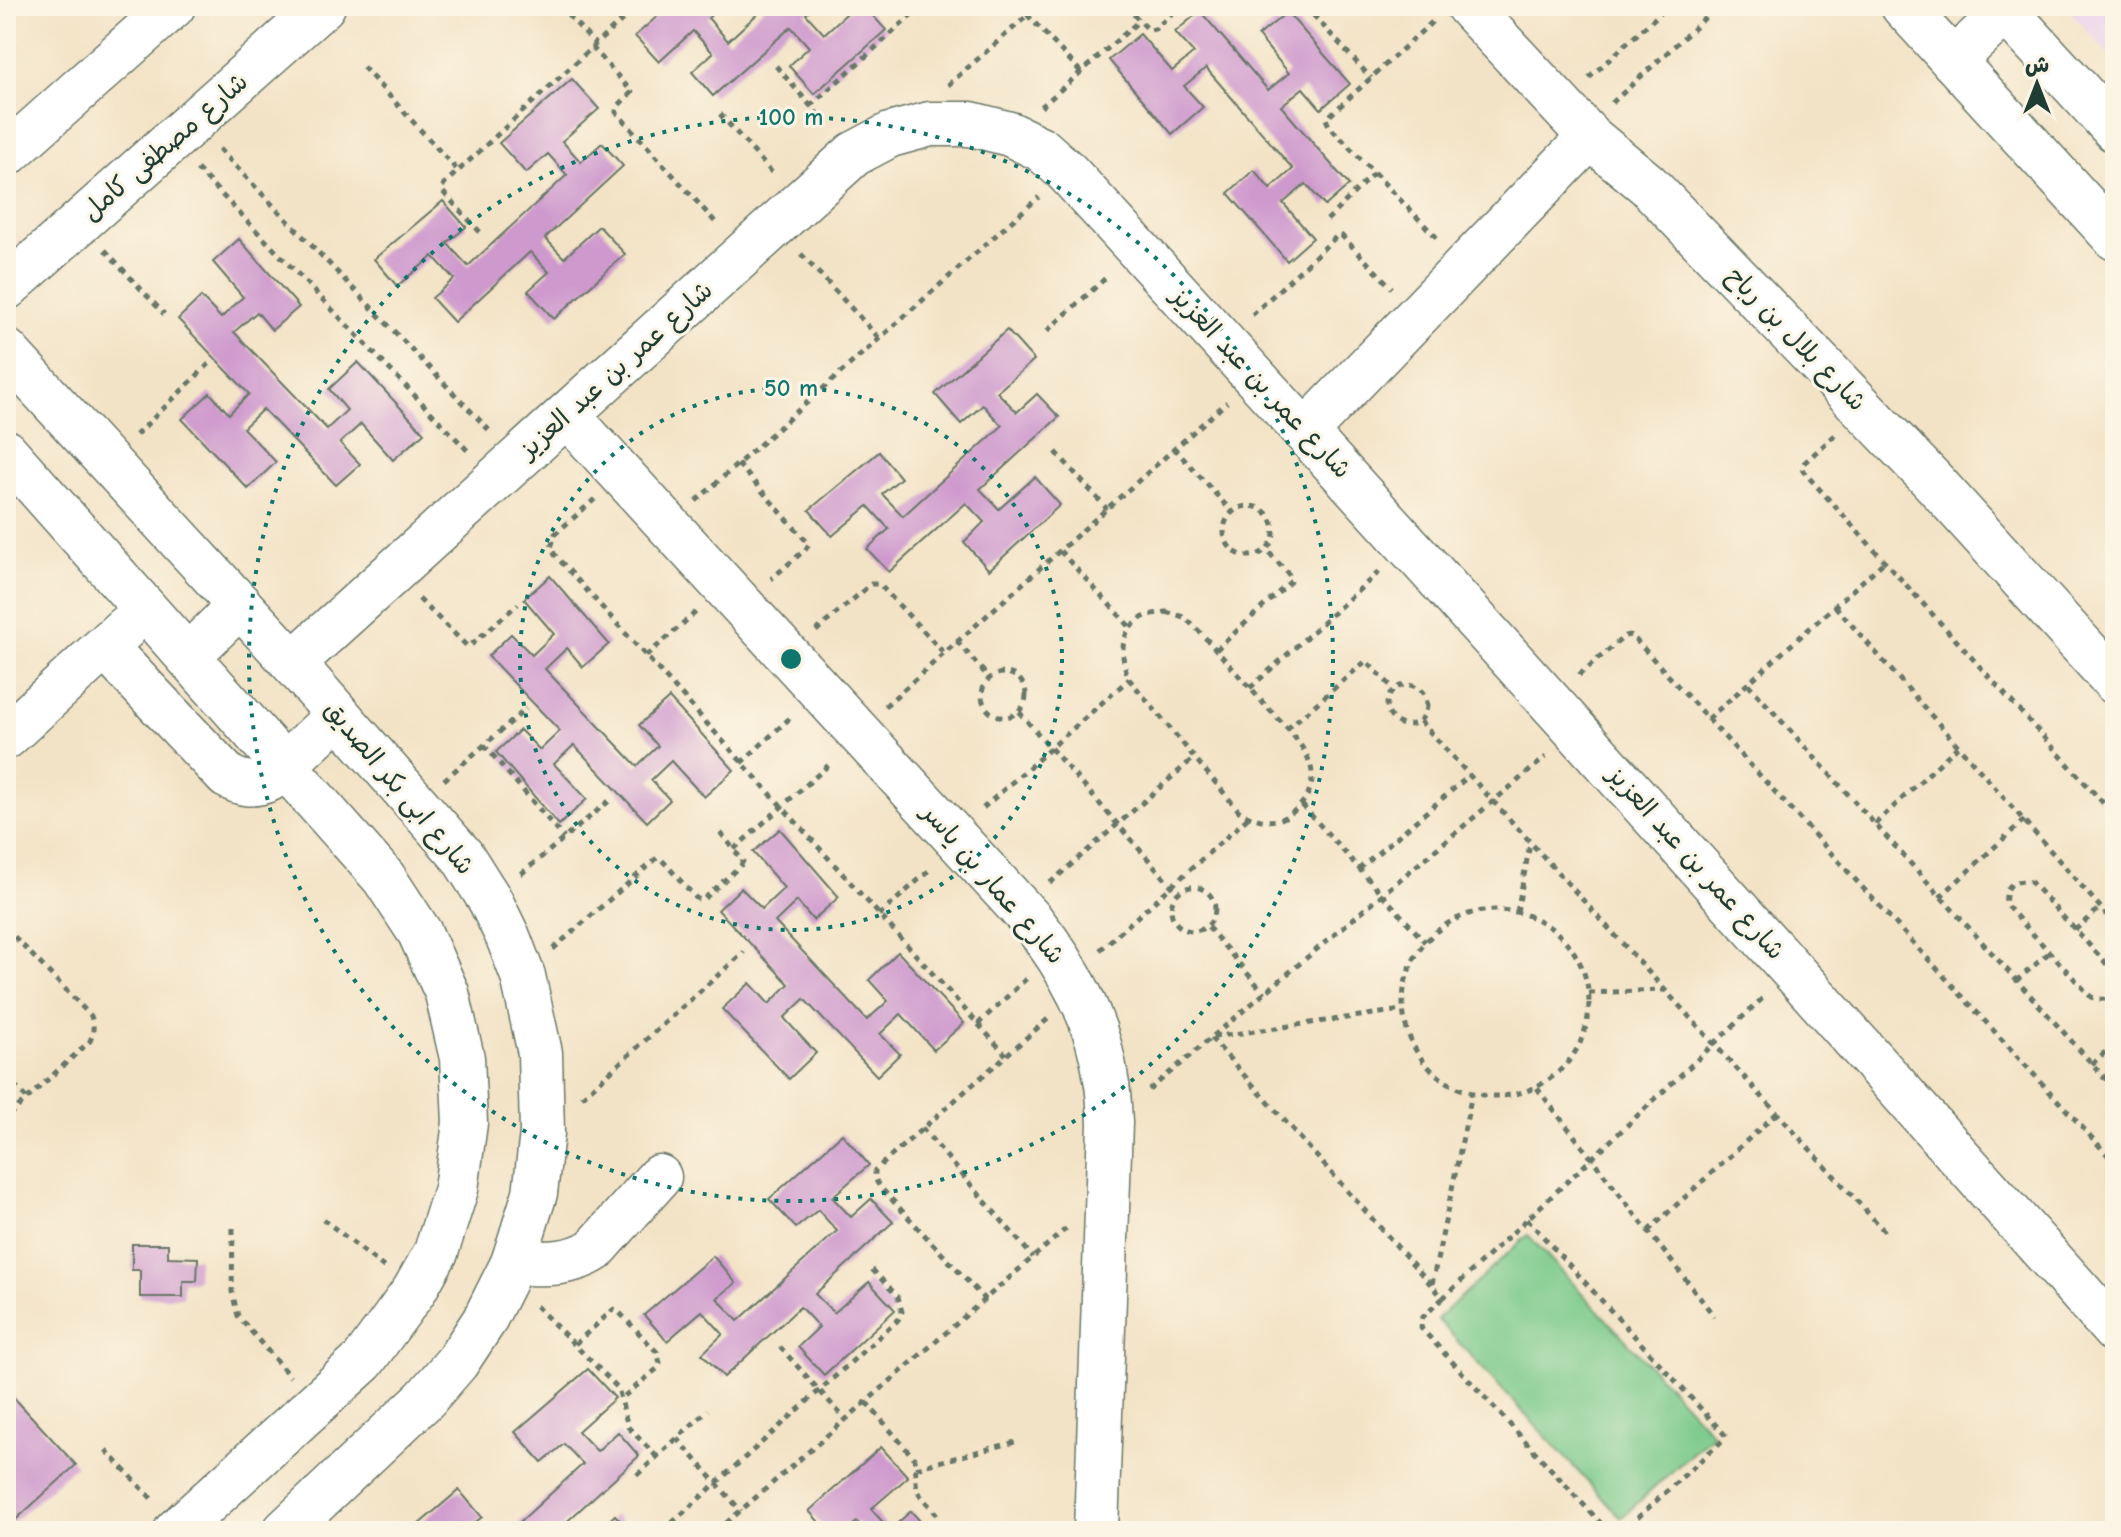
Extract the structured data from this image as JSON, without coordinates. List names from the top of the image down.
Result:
{
  "streets": {
    "street": [
      "شارع مصطفى كامل",
      "شارع بلال بن رباح",
      "شارع عمر بن عبد العزيز",
      "شارع ابى بكر الصديق",
      "شارع عمار بن ياسر"
    ]
  },
  "crossings": [
    ["شارع عمر بن عبد العزيز", "شارع ابى بكر الصديق"],
    ["شارع عمر بن عبد العزيز", "شارع عمار بن ياسر"]
  ],
  "north": "top",
  "rings": ["100 m", "50 m"]
}
